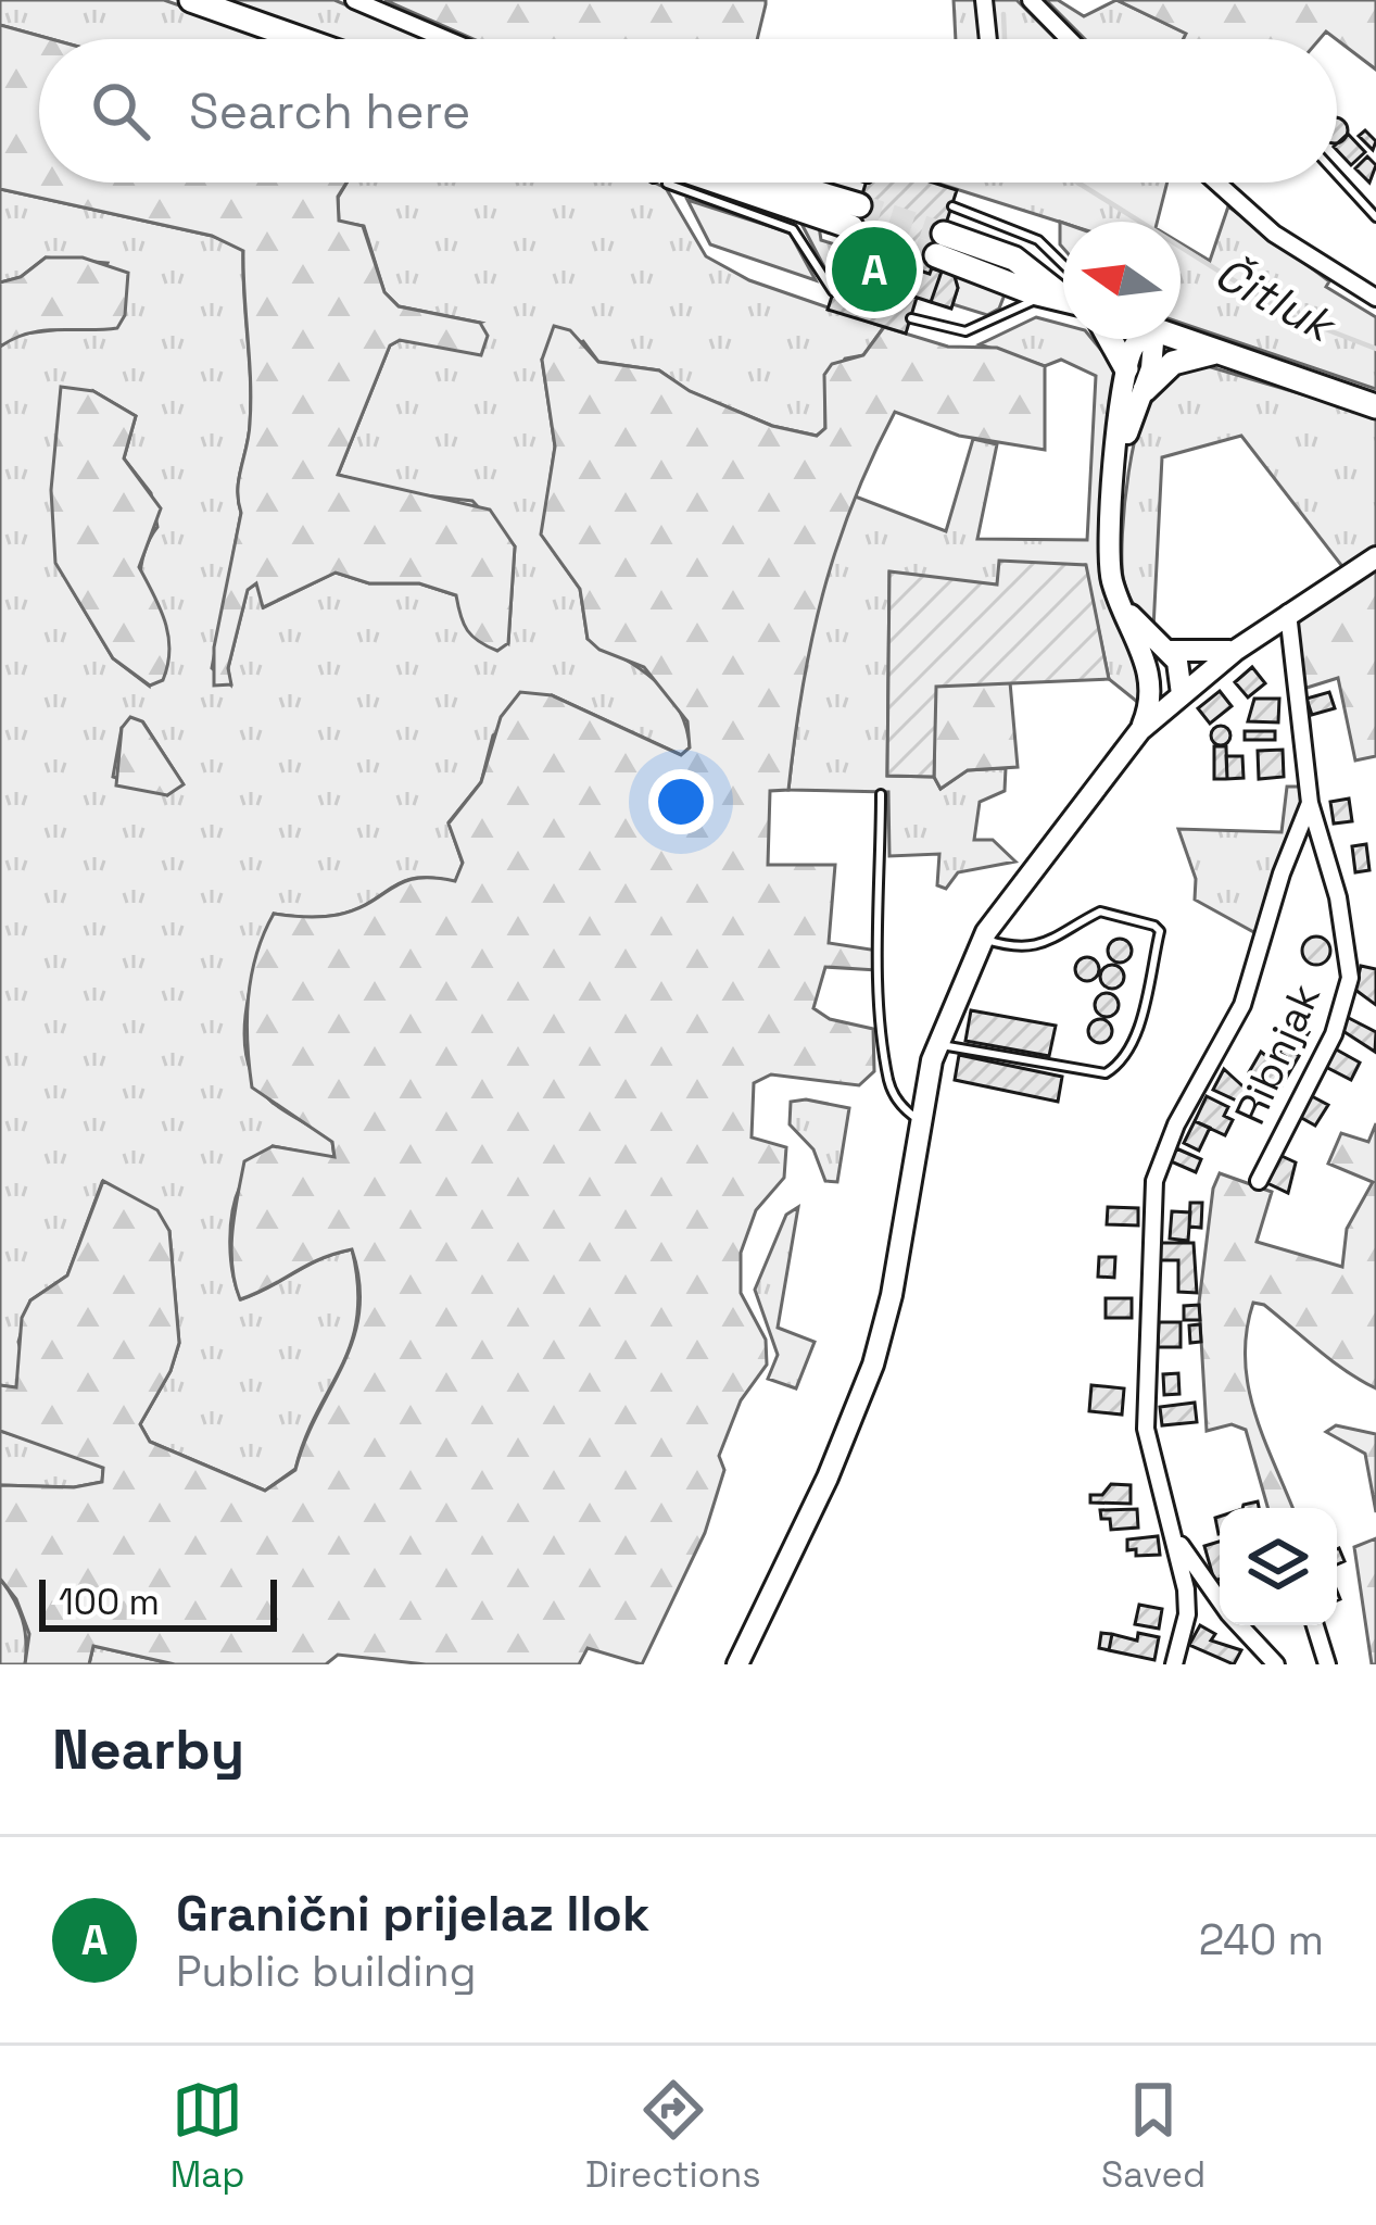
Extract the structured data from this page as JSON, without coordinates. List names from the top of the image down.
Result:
{
  "streets": {
    "street": ["Ribnjak"]
  },
  "water": ["Čitluk"],
  "scale_bar": "100 m",
  "north": "left",
  "page": {
    "search": "Search here",
    "pins": "A",
    "scale": "100 m",
    "heading": "Nearby",
    "list": [
      {
        "mark": "A",
        "name": "Granični prijelaz Ilok",
        "note": "Public building",
        "value": "240 m"
      }
    ],
    "nav": ["Map", "Directions", "Saved"]
  }
}
